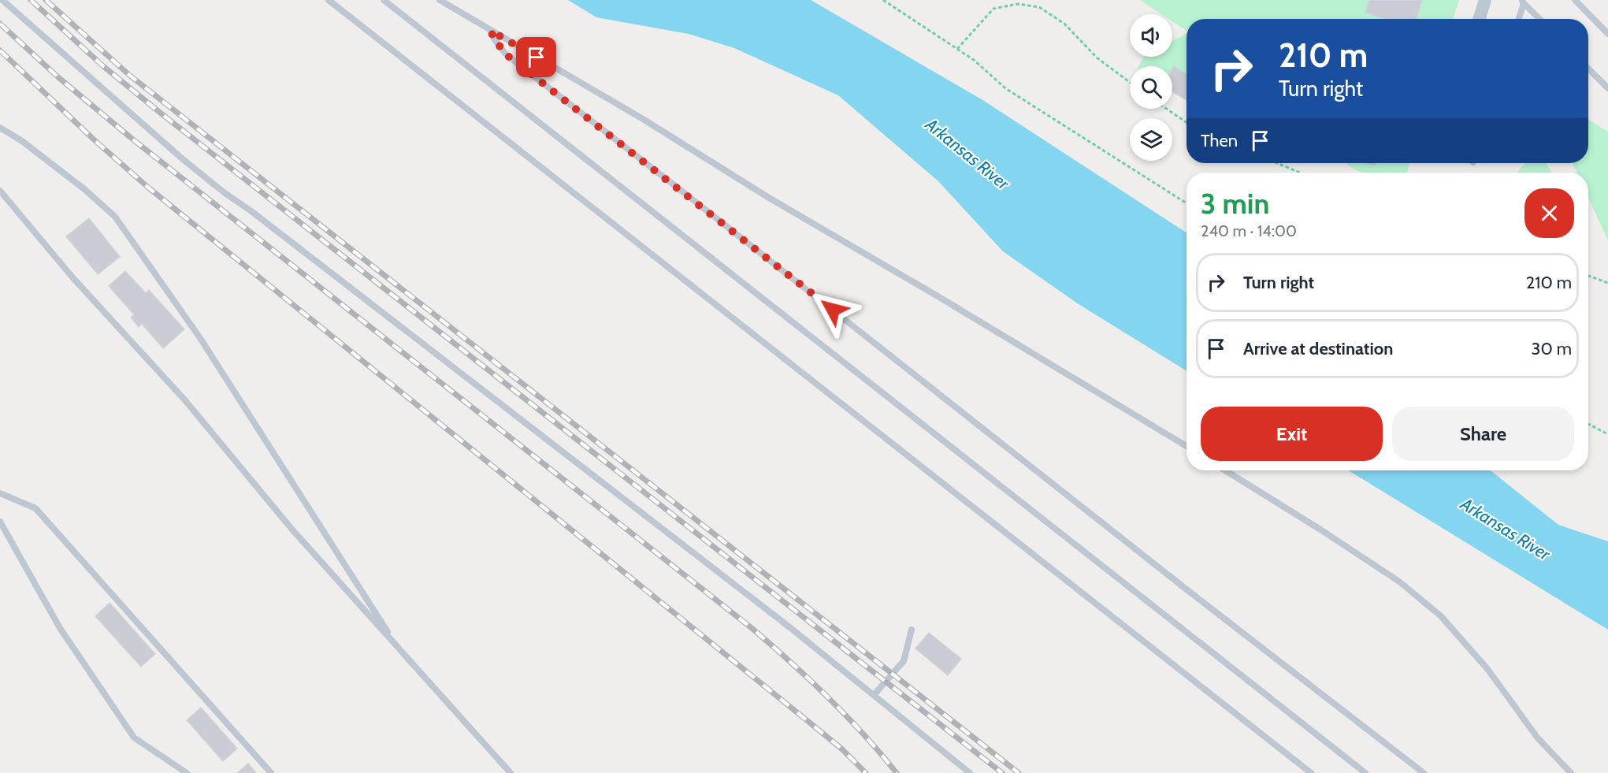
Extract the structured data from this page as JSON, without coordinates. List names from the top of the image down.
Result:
{
  "water": ["Arkansas River"],
  "page": {
    "turn": ["210 m", "Turn right"],
    "then": "Then",
    "heading": ["3 min", "240 m · 14:00"],
    "list": [
      {
        "name": "Turn right",
        "value": "210 m"
      },
      {
        "name": "Arrive at destination",
        "value": "30 m"
      }
    ],
    "buttons": ["Exit", "Share"]
  }
}
